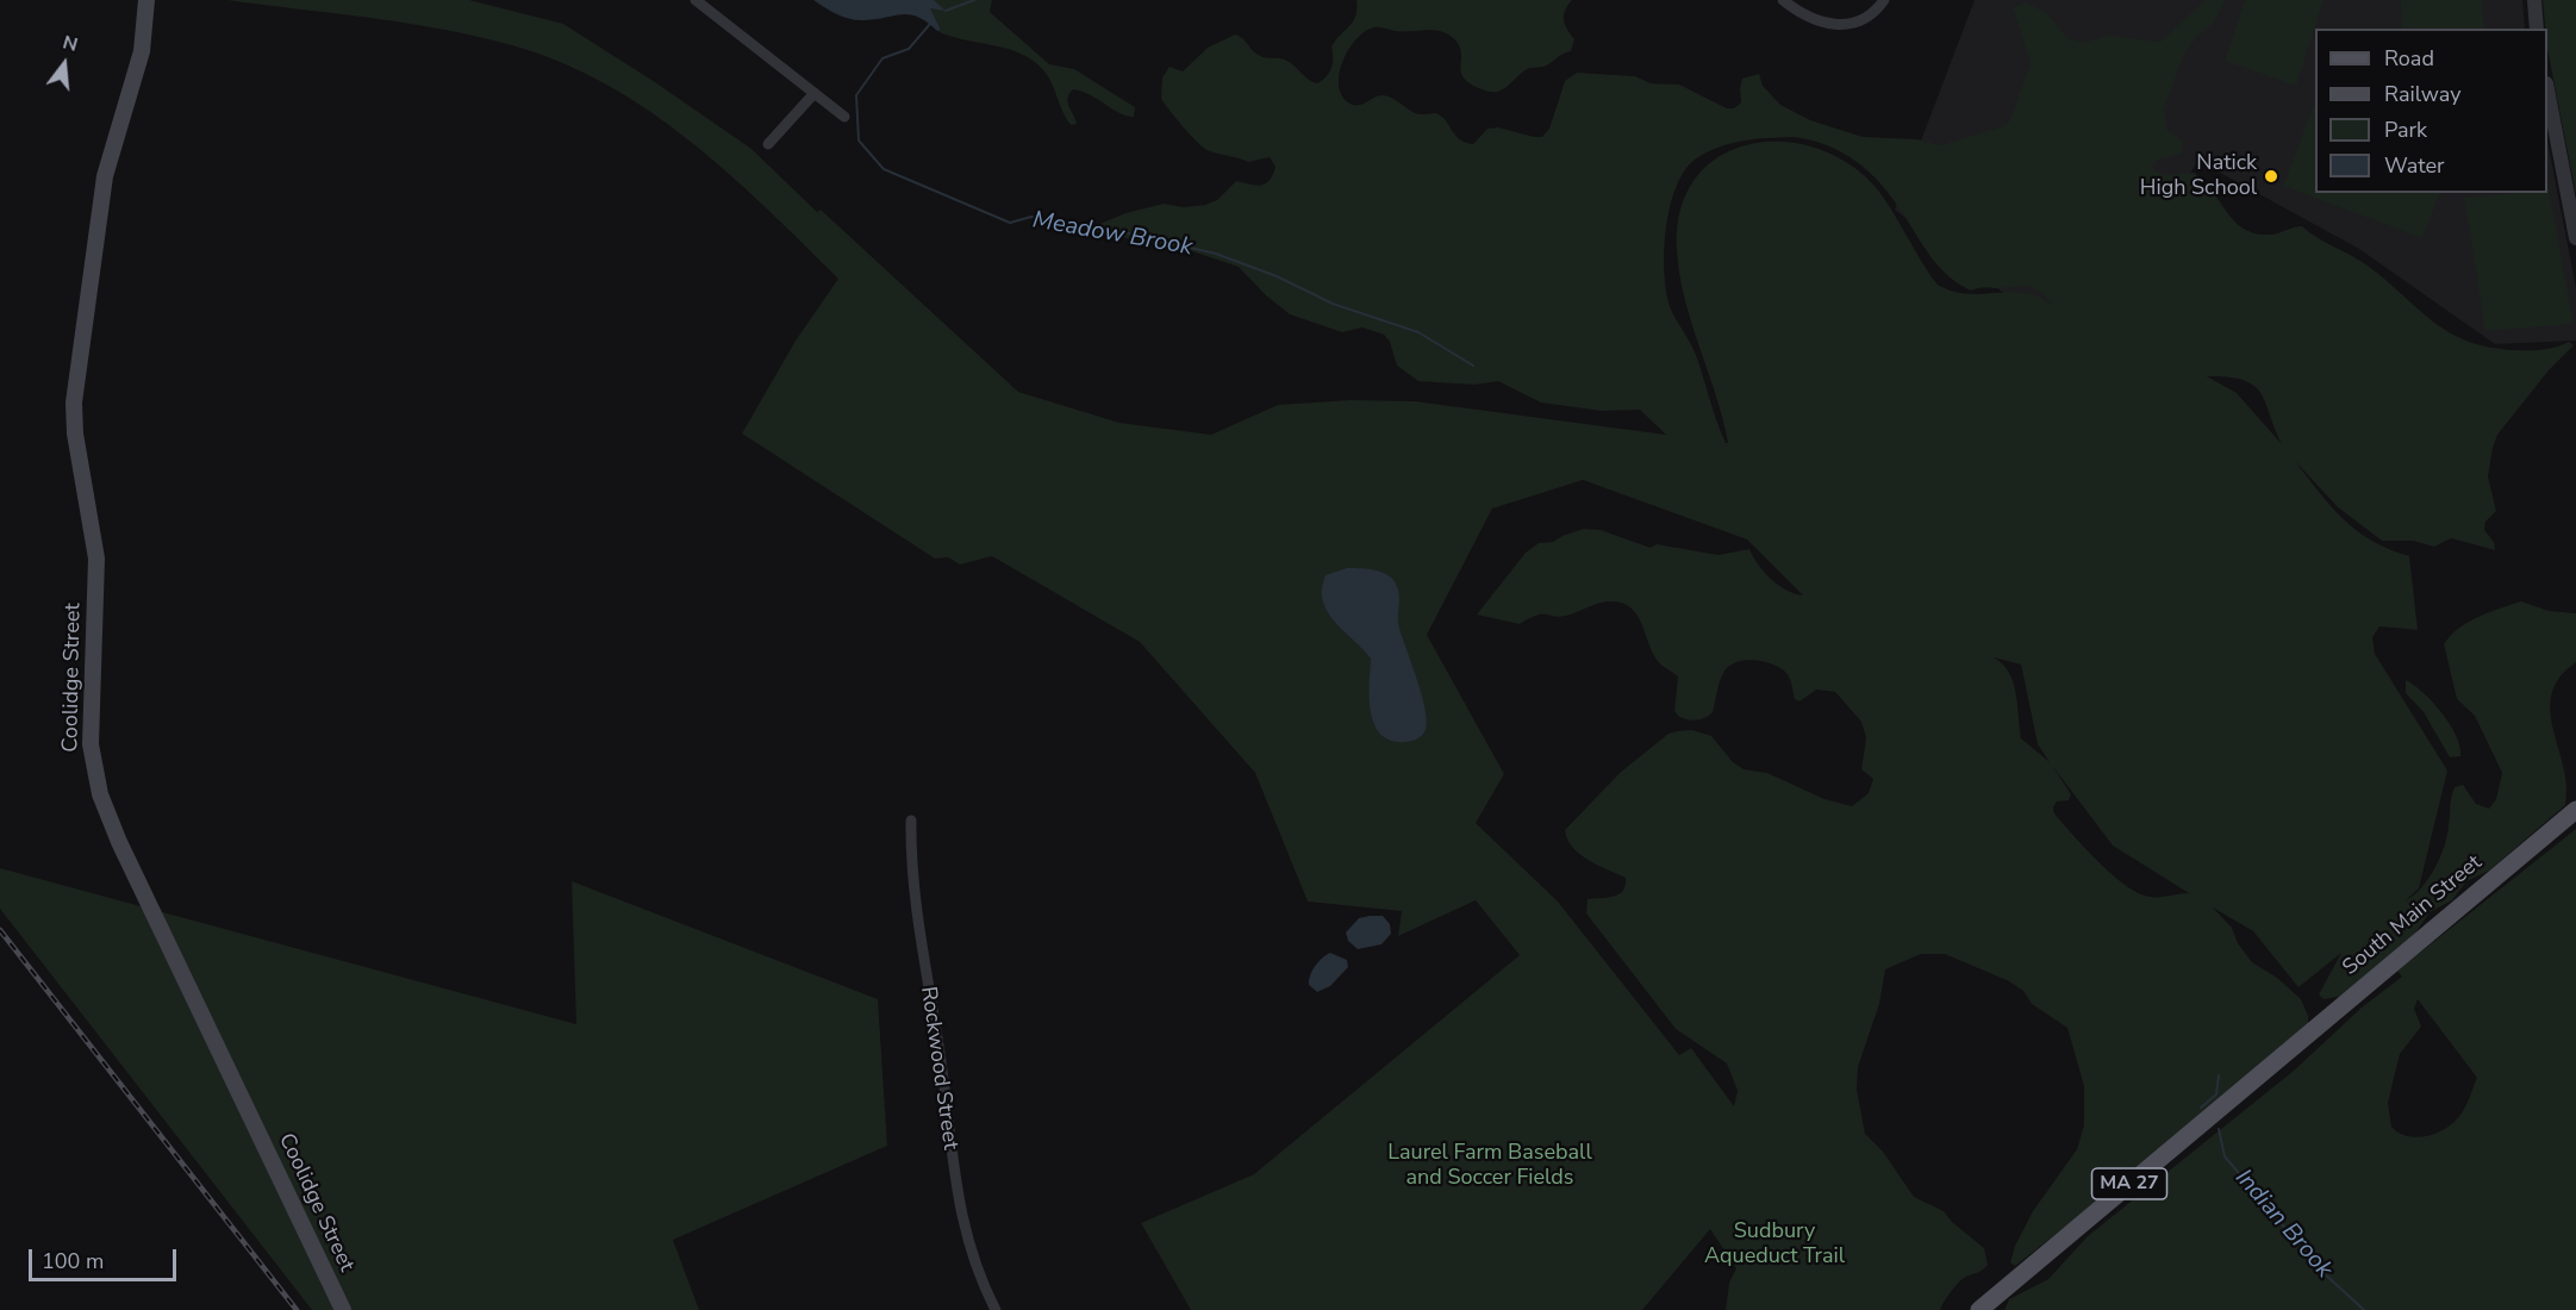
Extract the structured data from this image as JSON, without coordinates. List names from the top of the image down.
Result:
{
  "streets": {
    "main road": ["Coolidge Street", "South Main Street", "MA 27"],
    "street": ["Rockwood Street"]
  },
  "water": ["Meadow Brook", "Indian Brook"],
  "parks": ["Laurel Farm Baseball and Soccer Fields", "Sudbury Aqueduct Trail"],
  "places": ["Natick High School"],
  "legend": [
    "Road",
    "Railway",
    "Park",
    "Water"
  ],
  "scale_bar": "100 m",
  "north": "top"
}
